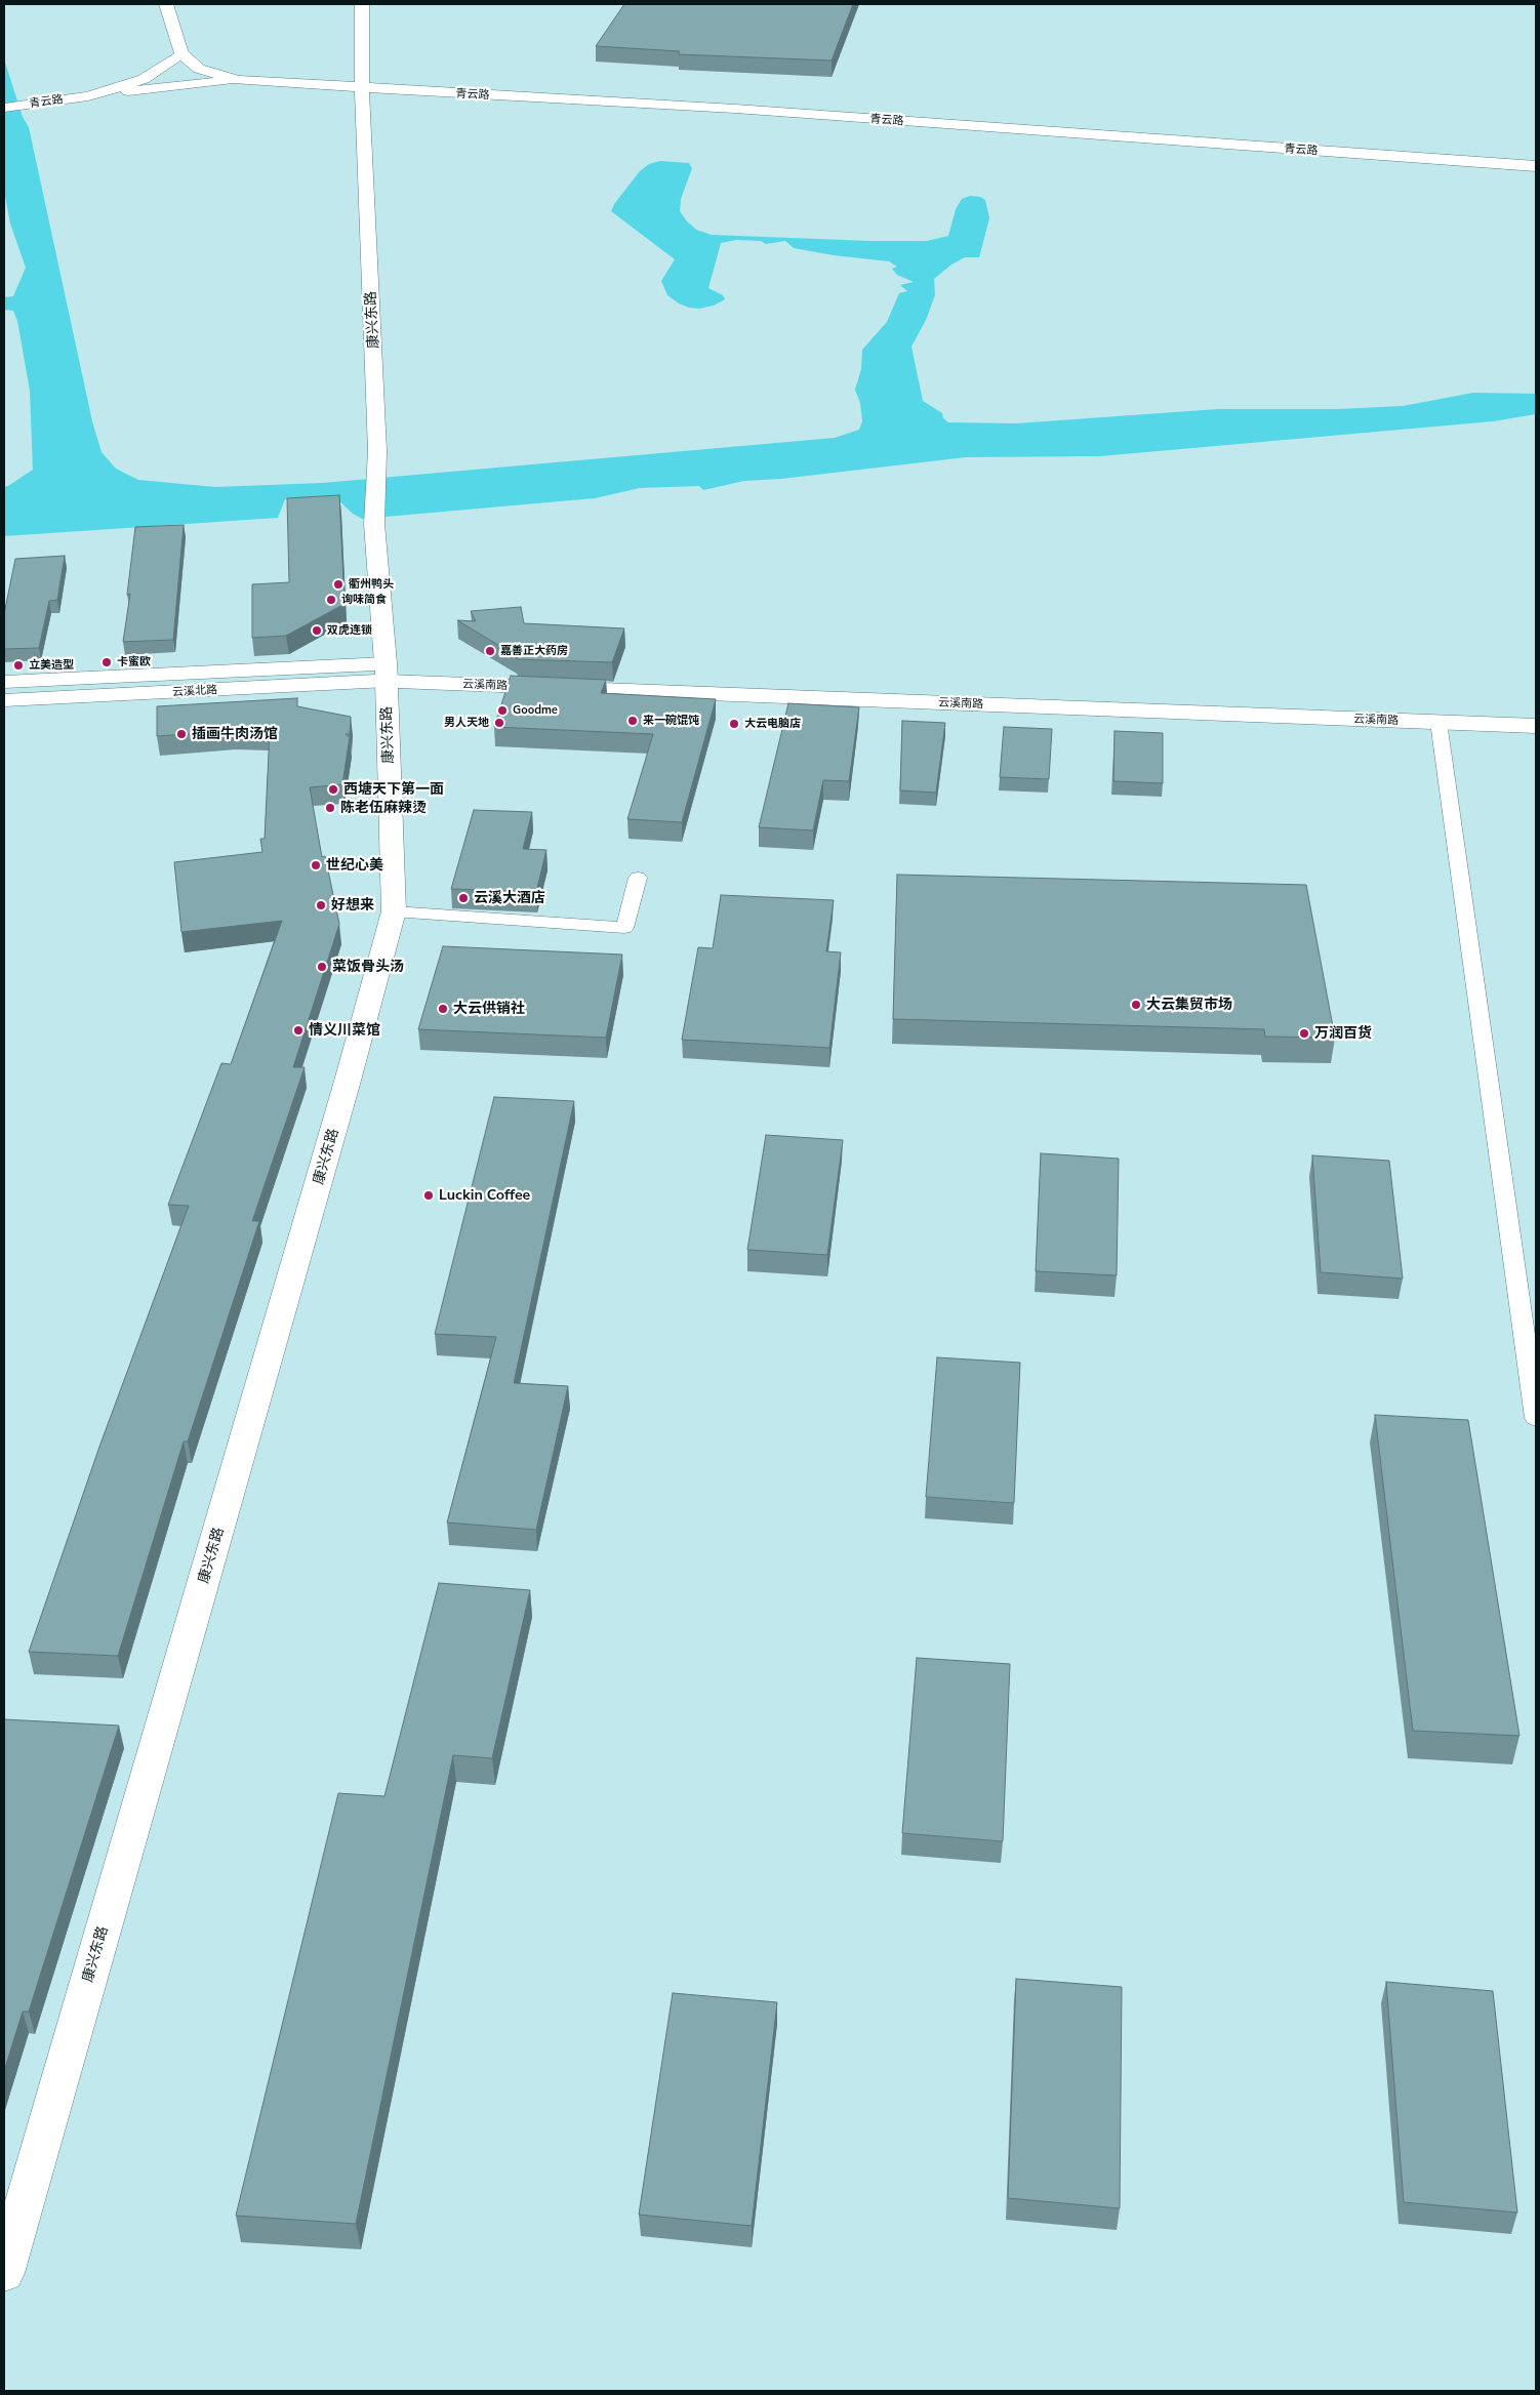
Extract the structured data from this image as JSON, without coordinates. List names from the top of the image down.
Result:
{
  "streets": {
    "street": [
      "青云路",
      "康兴东路",
      "云溪南路",
      "云溪北路"
    ]
  },
  "crossings": [
    ["青云路", "康兴东路"],
    ["康兴东路", "云溪南路"],
    ["康兴东路", "云溪北路"],
    ["云溪南路", "云溪北路"]
  ],
  "places": [
    "衢州鸭头",
    "询味简食",
    "双虎连锁",
    "嘉善正大药房",
    "卡蜜欧",
    "立美造型",
    "Goodme",
    "来一碗馄饨",
    "男人天地",
    "大云电脑店",
    "插画牛肉汤馆",
    "西塘天下第一面",
    "陈老伍麻辣烫",
    "世纪心美",
    "云溪大酒店",
    "好想来",
    "菜饭骨头汤",
    "大云集贸市场",
    "大云供销社",
    "情义川菜馆",
    "万润百货",
    "Luckin Coffee"
  ]
}
